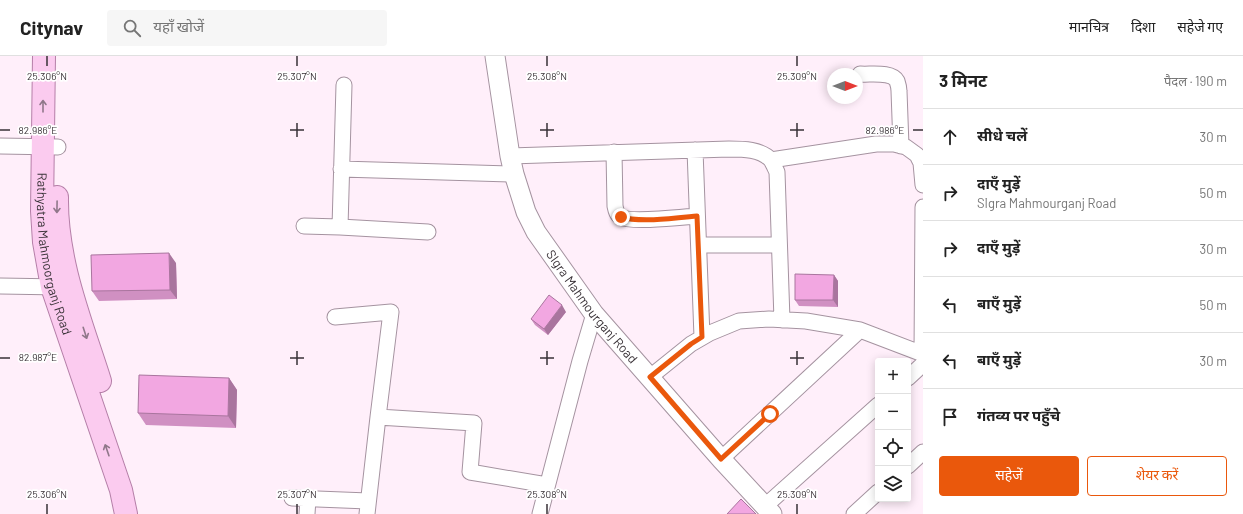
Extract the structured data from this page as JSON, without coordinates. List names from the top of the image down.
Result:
{
  "streets": {
    "main road": ["Rathyatra Mahmoorganj Road"],
    "street": ["SIgra Mahmourganj Road"]
  },
  "north": "right",
  "page": {
    "header": "Citynav",
    "search": "यहाँ खोजें",
    "nav": ["मानचित्र", "दिशा", "सहेजे गए"],
    "heading": ["3 मिनट", "पैदल · 190 m"],
    "list": [
      ["सीधे चलें", "30 m"],
      ["दाएँ मुड़ें", "SIgra Mahmourganj Road", "50 m"],
      ["दाएँ मुड़ें", "30 m"],
      ["बाएँ मुड़ें", "50 m"],
      ["बाएँ मुड़ें", "30 m"],
      "गंतव्य पर पहुँचे"
    ],
    "map_buttons": ["+", "−"],
    "buttons": ["सहेजें", "शेयर करें"]
  },
  "coordinates": [
    "25.306°N",
    "25.307°N",
    "25.308°N",
    "25.309°N",
    "82.986°E",
    "82.987°E"
  ]
}
